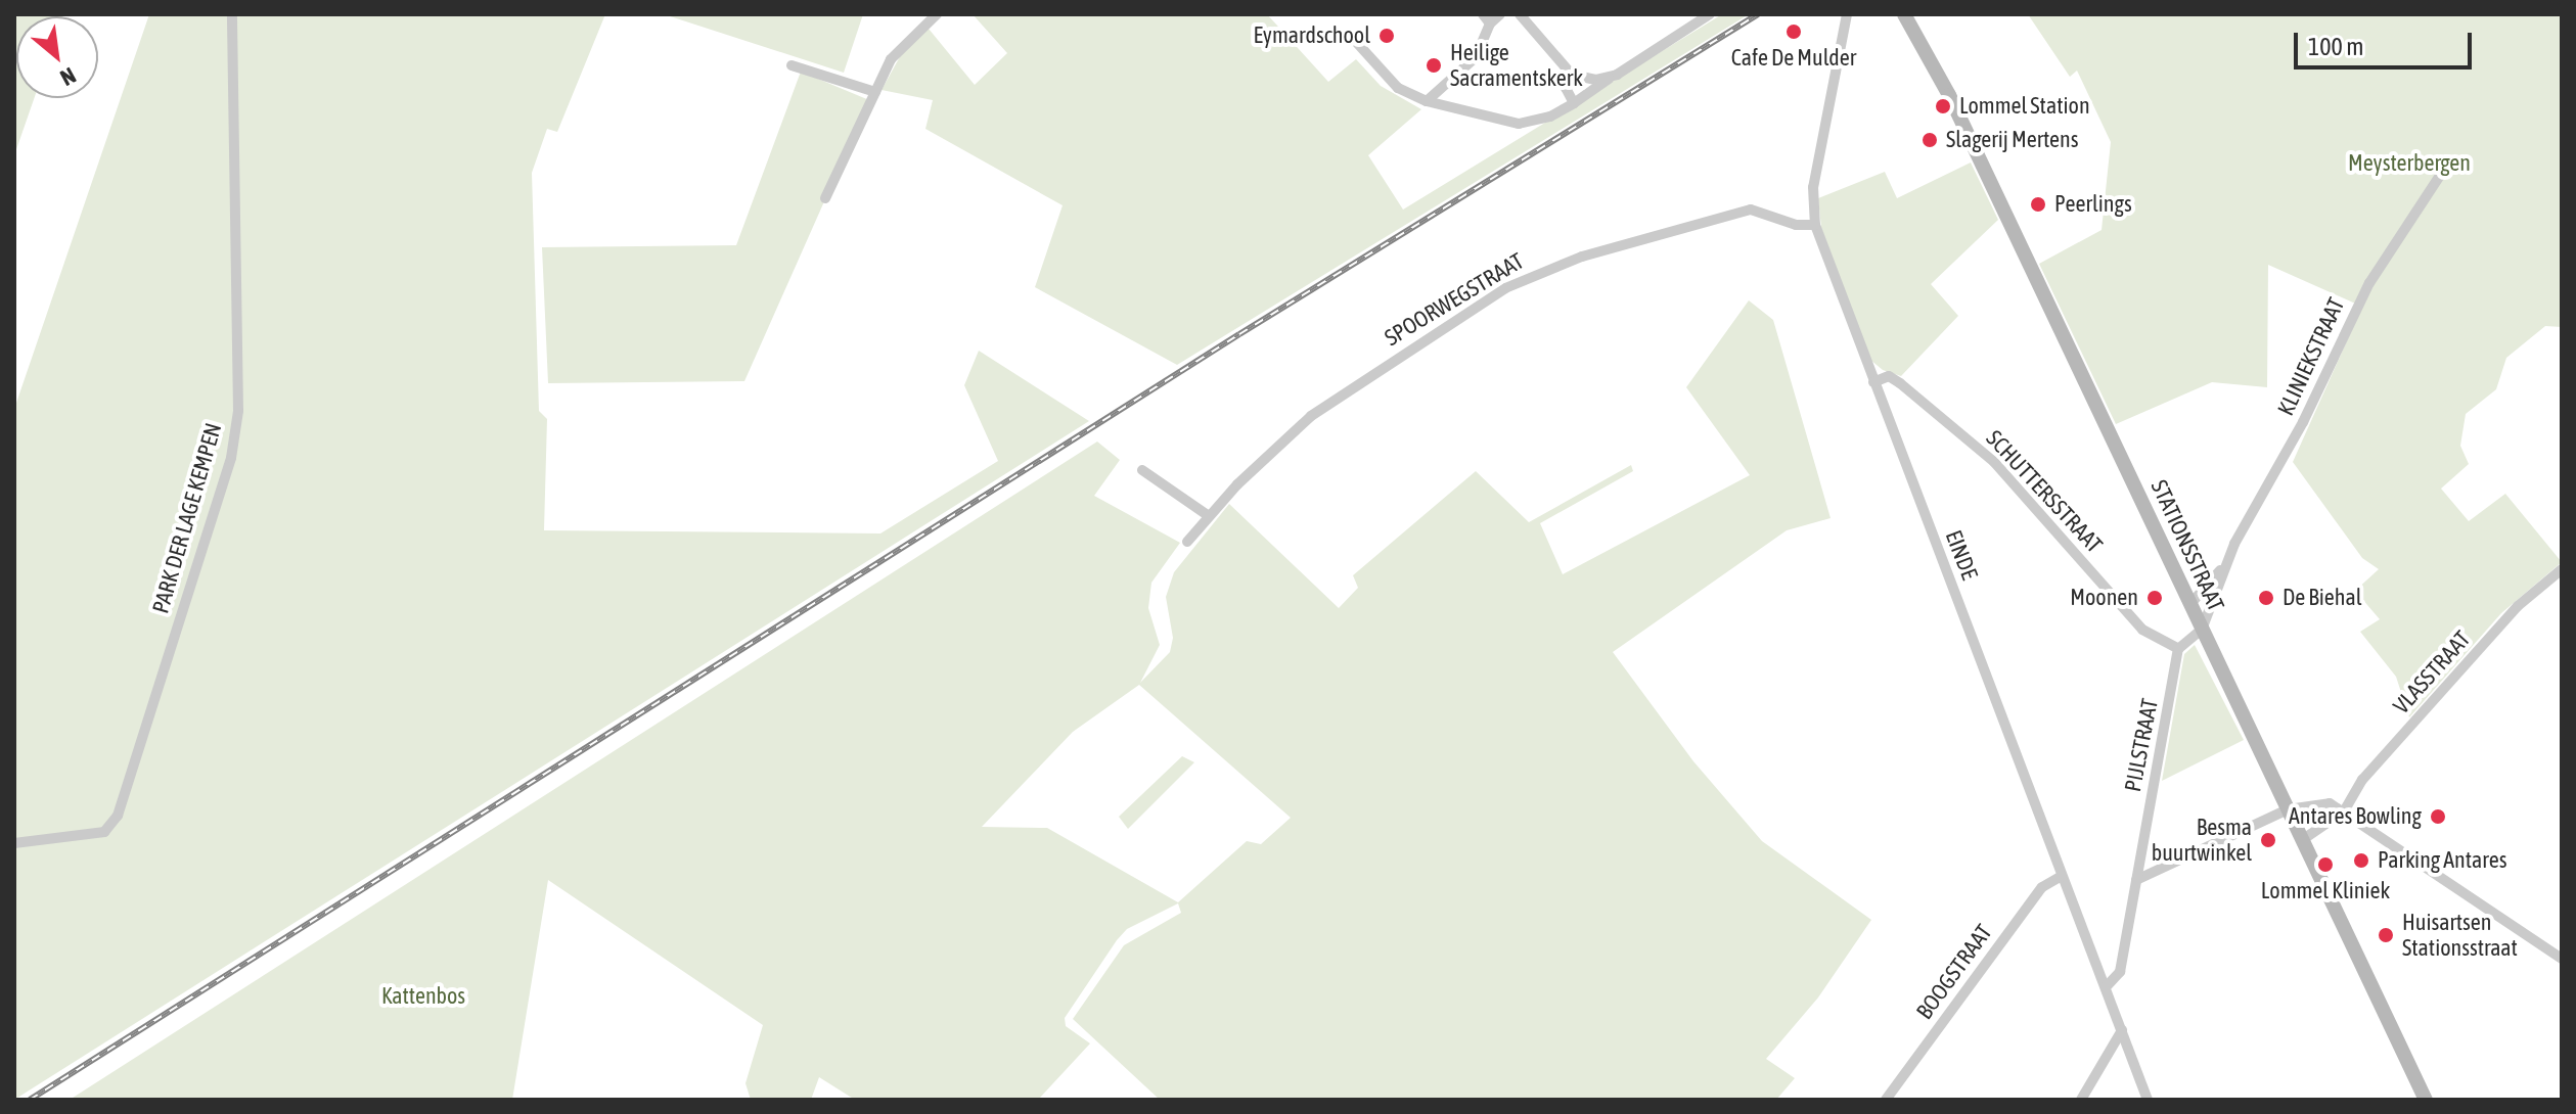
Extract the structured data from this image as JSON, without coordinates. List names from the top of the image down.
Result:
{
  "streets": {
    "main road": ["STATIONSSTRAAT"],
    "street": [
      "SPOORWEGSTRAAT",
      "KLINIEKSTRAAT",
      "SCHUTTERSSTRAAT",
      "PARK DER LAGE KEMPEN",
      "EINDE",
      "VLASSTRAAT",
      "PIJLSTRAAT",
      "BOOGSTRAAT"
    ]
  },
  "crossings": [
    ["SPOORWEGSTRAAT", "EINDE"],
    ["KLINIEKSTRAAT", "STATIONSSTRAAT"],
    ["SCHUTTERSSTRAAT", "EINDE"],
    ["SCHUTTERSSTRAAT", "PIJLSTRAAT"],
    ["EINDE", "PIJLSTRAAT"],
    ["EINDE", "BOOGSTRAAT"]
  ],
  "parks": ["Meysterbergen", "Kattenbos"],
  "places": [
    "Cafe De Mulder",
    "Eymardschool",
    "Heilige Sacramentskerk",
    "Lommel Station",
    "Slagerij Mertens",
    "Peerlings",
    "Moonen",
    "De Biehal",
    "Antares Bowling",
    "Besma buurtwinkel",
    "Parking Antares",
    "Lommel Kliniek",
    "Huisartsen Stationsstraat"
  ],
  "scale_bar": "100 m",
  "north": "bottom right"
}
